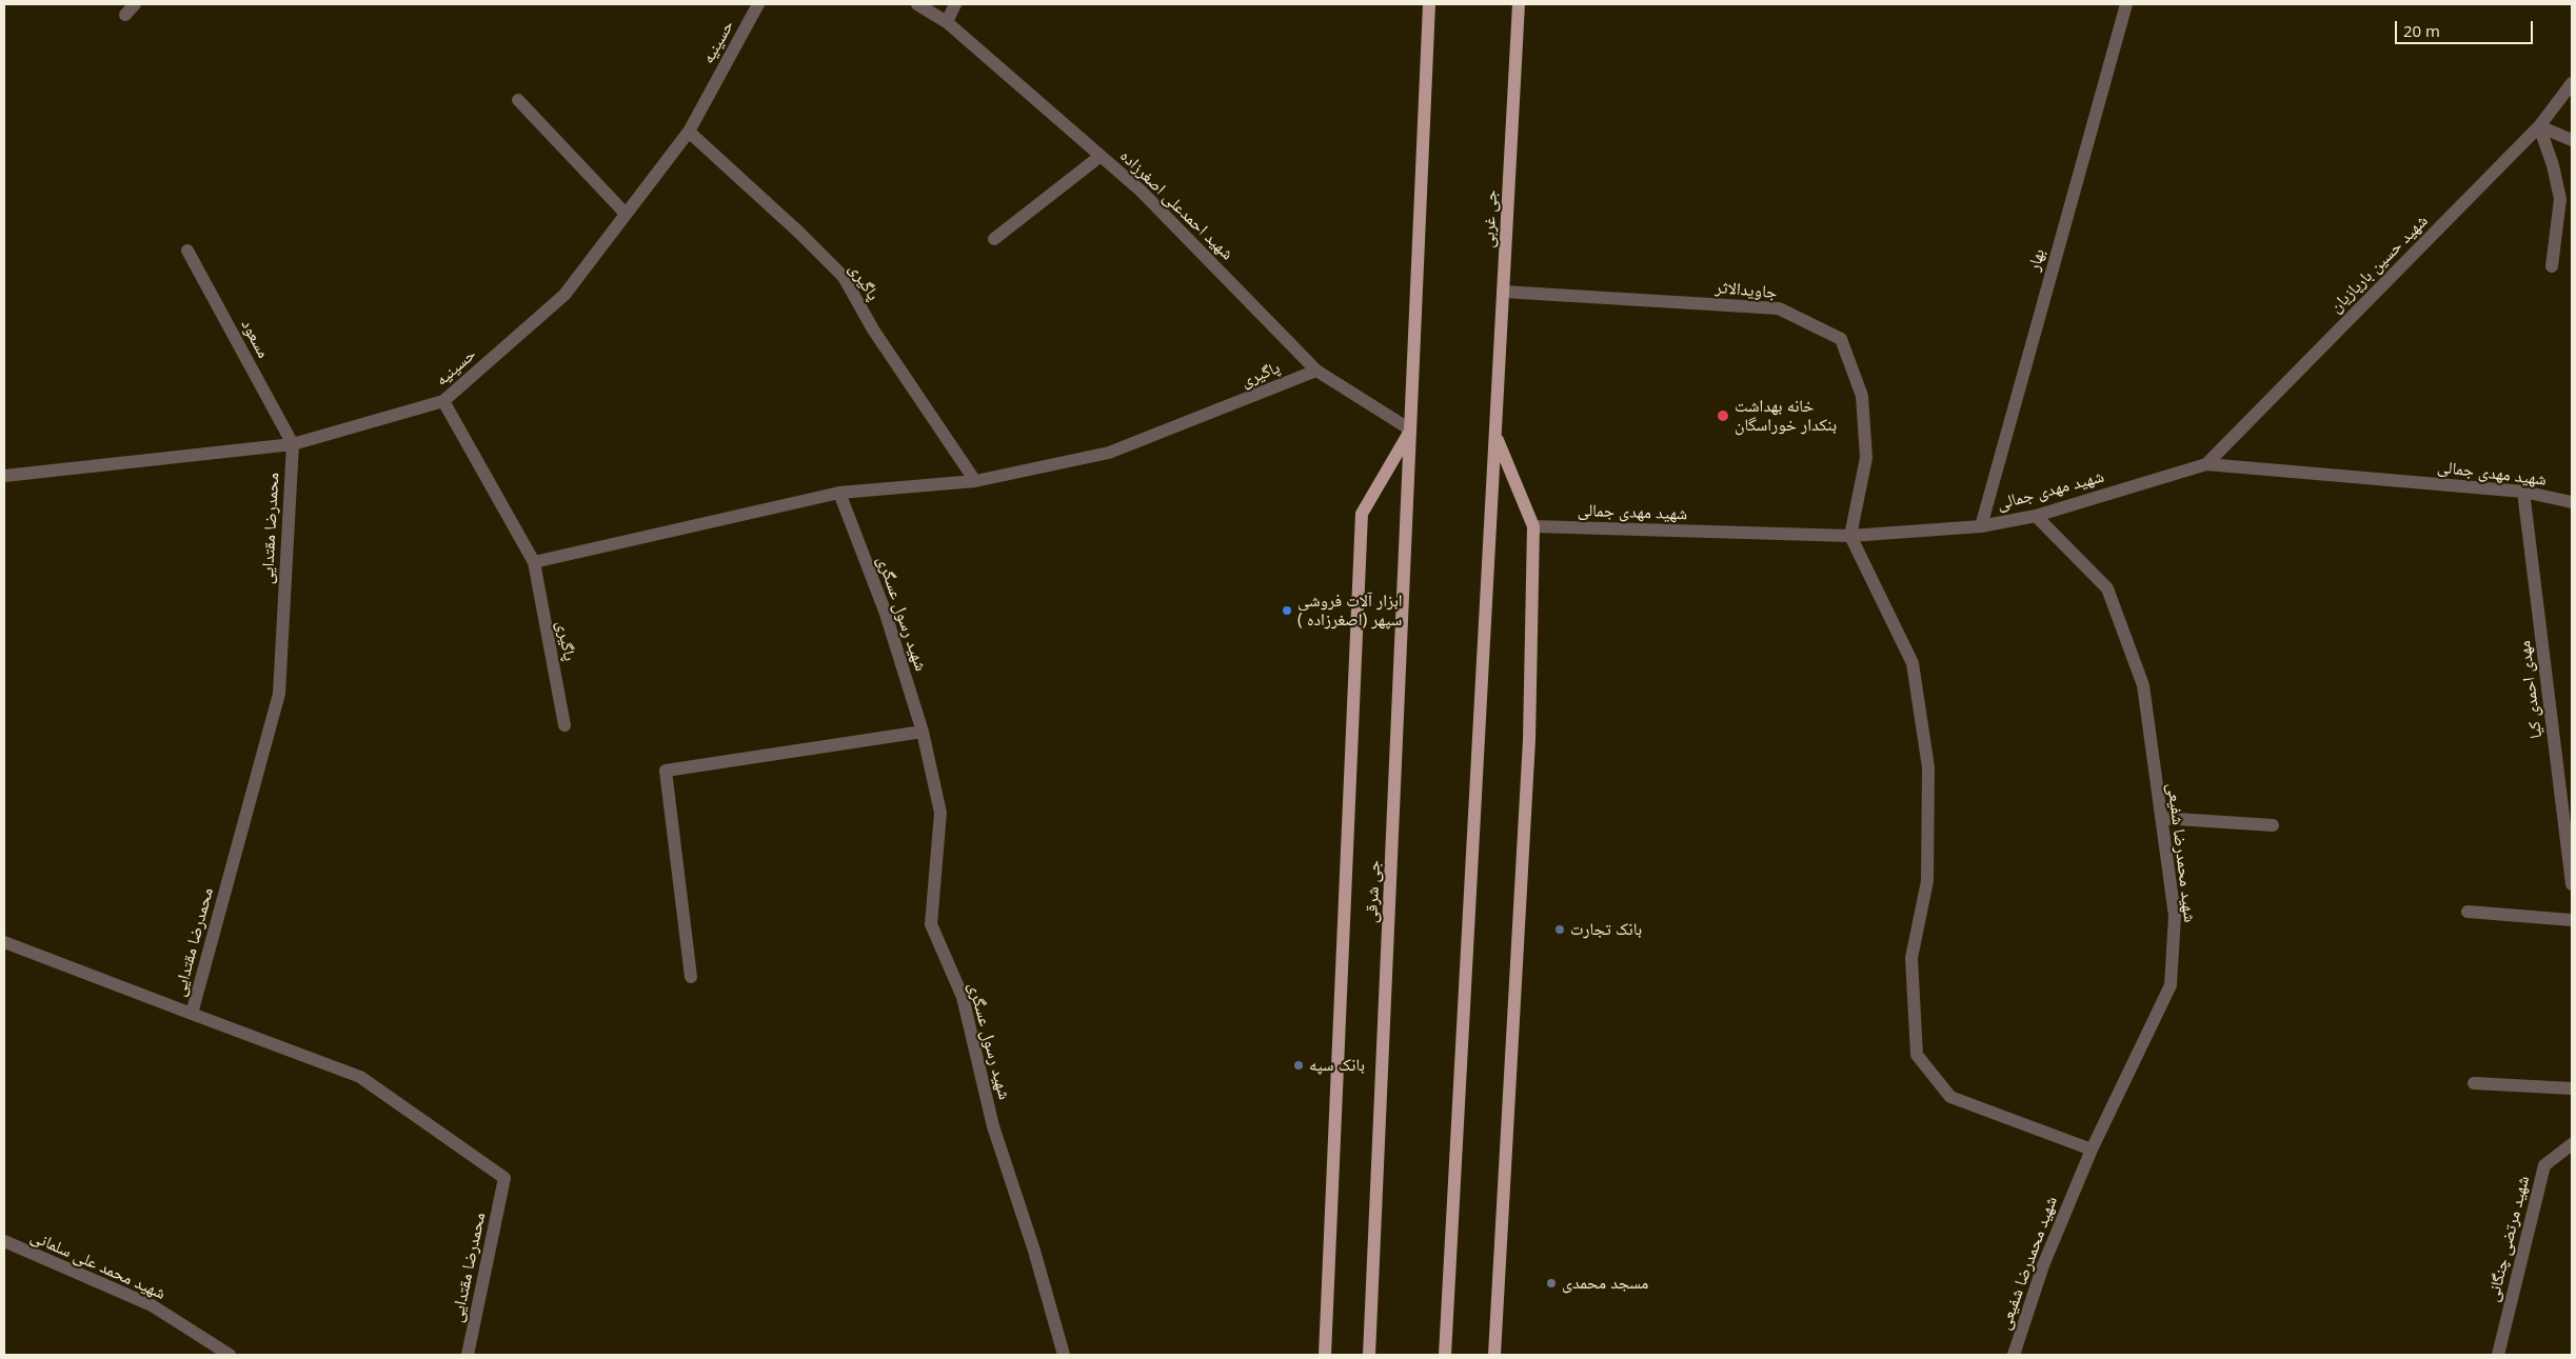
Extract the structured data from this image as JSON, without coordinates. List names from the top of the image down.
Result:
{
  "streets": {
    "main road": ["جی غربی", "جی شرقی"],
    "street": [
      "حسینیه",
      "شهید احمدعلی اصغرزاده",
      "بهار",
      "شهید حسین بارپازیان",
      "پاگیری",
      "جاویدالاثر",
      "مسعود",
      "شهید مهدی جمالی",
      "محمدرضا مقتدایی",
      "شهید رسول عسگری",
      "مهدی احمدی کیا",
      "شهید محمدرضا شفیعی",
      "شهید مرتضی چنگانی",
      "شهید محمد علی سلمانی"
    ]
  },
  "crossings": [
    ["حسینیه", "پاگیری"],
    ["حسینیه", "مسعود"],
    ["حسینیه", "محمدرضا مقتدایی"],
    ["شهید احمدعلی اصغرزاده", "پاگیری"],
    ["شهید احمدعلی اصغرزاده", "جی شرقی"],
    ["جی غربی", "جاویدالاثر"],
    ["بهار", "شهید مهدی جمالی"],
    ["شهید حسین بارپازیان", "شهید مهدی جمالی"],
    ["پاگیری", "شهید رسول عسگری"],
    ["جاویدالاثر", "شهید مهدی جمالی"],
    ["مسعود", "محمدرضا مقتدایی"],
    ["شهید مهدی جمالی", "مهدی احمدی کیا"],
    ["شهید مهدی جمالی", "شهید محمدرضا شفیعی"]
  ],
  "places": [
    "خانه بهداشت بنکدار خوراسگان",
    "ابزار آلات فروشی سپهر (اصغرزاده )",
    "بانک تجارت",
    "بانک سپه",
    "مسجد محمدی"
  ],
  "scale_bar": "20 m"
}
